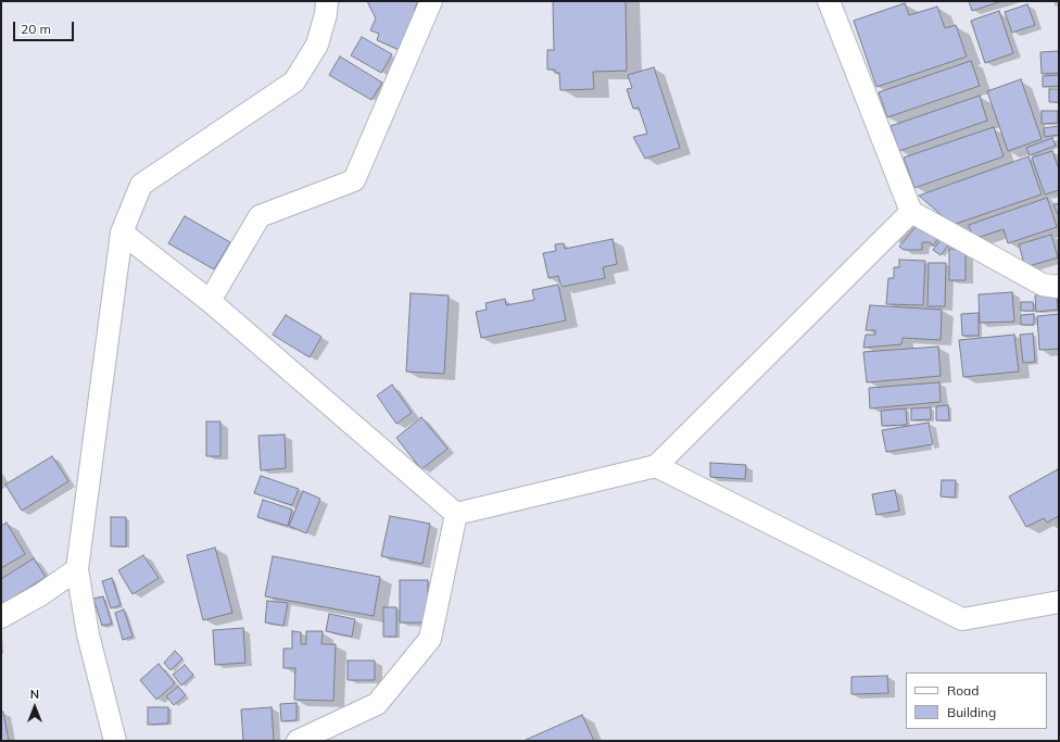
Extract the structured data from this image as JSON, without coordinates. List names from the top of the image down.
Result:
{
  "legend": ["Road", "Building"],
  "scale_bar": "20 m",
  "north": "top"
}
